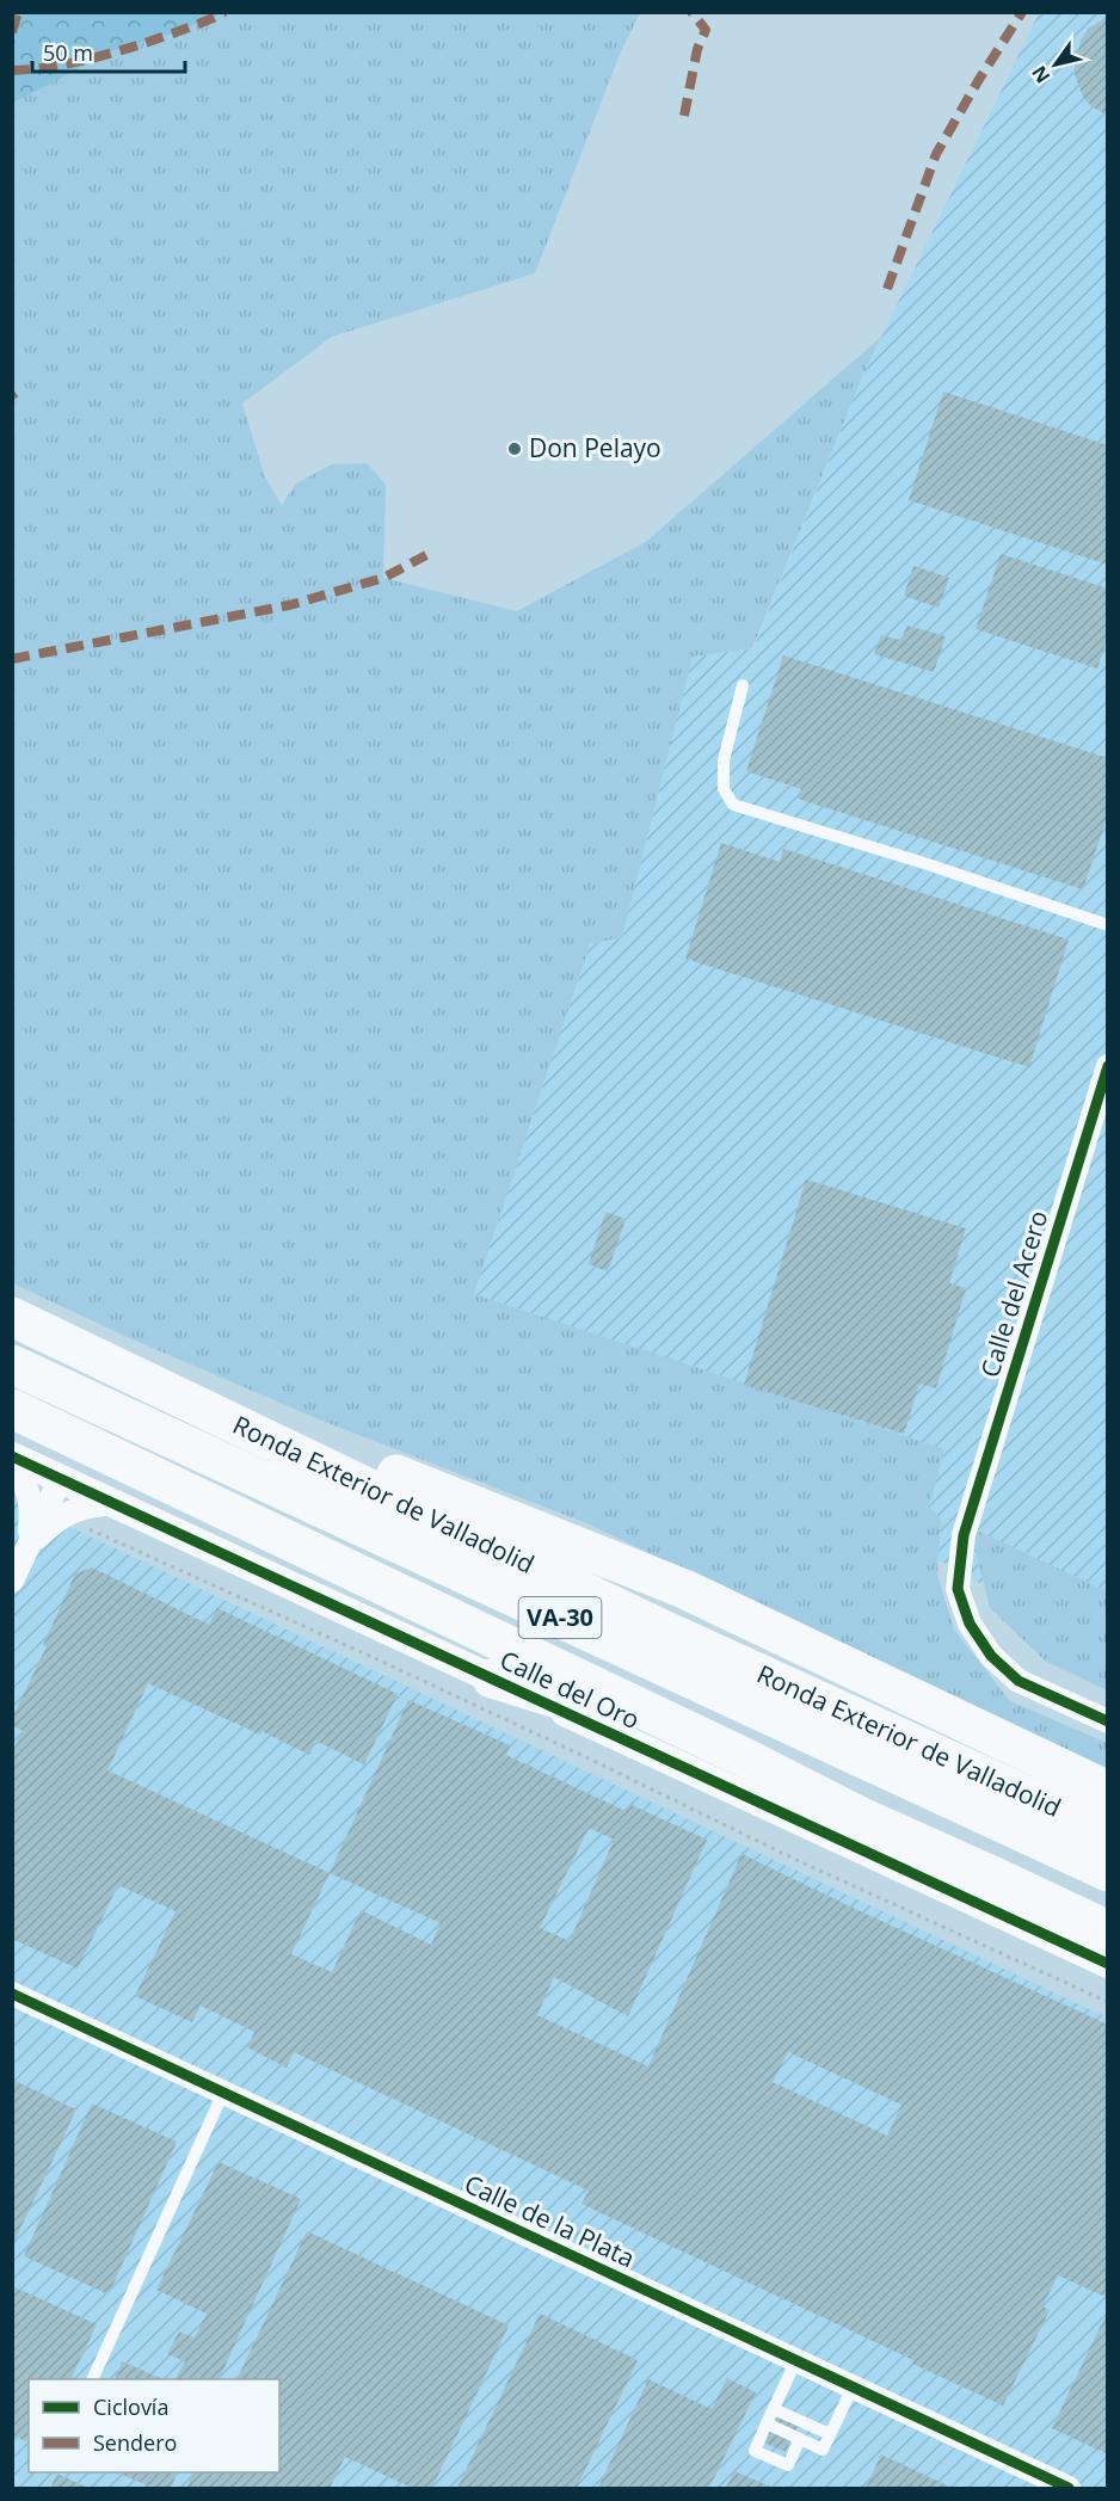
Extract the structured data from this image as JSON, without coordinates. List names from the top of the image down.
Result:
{
  "streets": {
    "highway": ["Ronda Exterior de Valladolid", "VA-30"],
    "street": ["Calle del Acero", "Calle del Oro", "Calle de la Plata"]
  },
  "places": ["Don Pelayo"],
  "legend": ["Ciclovía", "Sendero"],
  "scale_bar": "50 m",
  "north": "bottom left"
}
